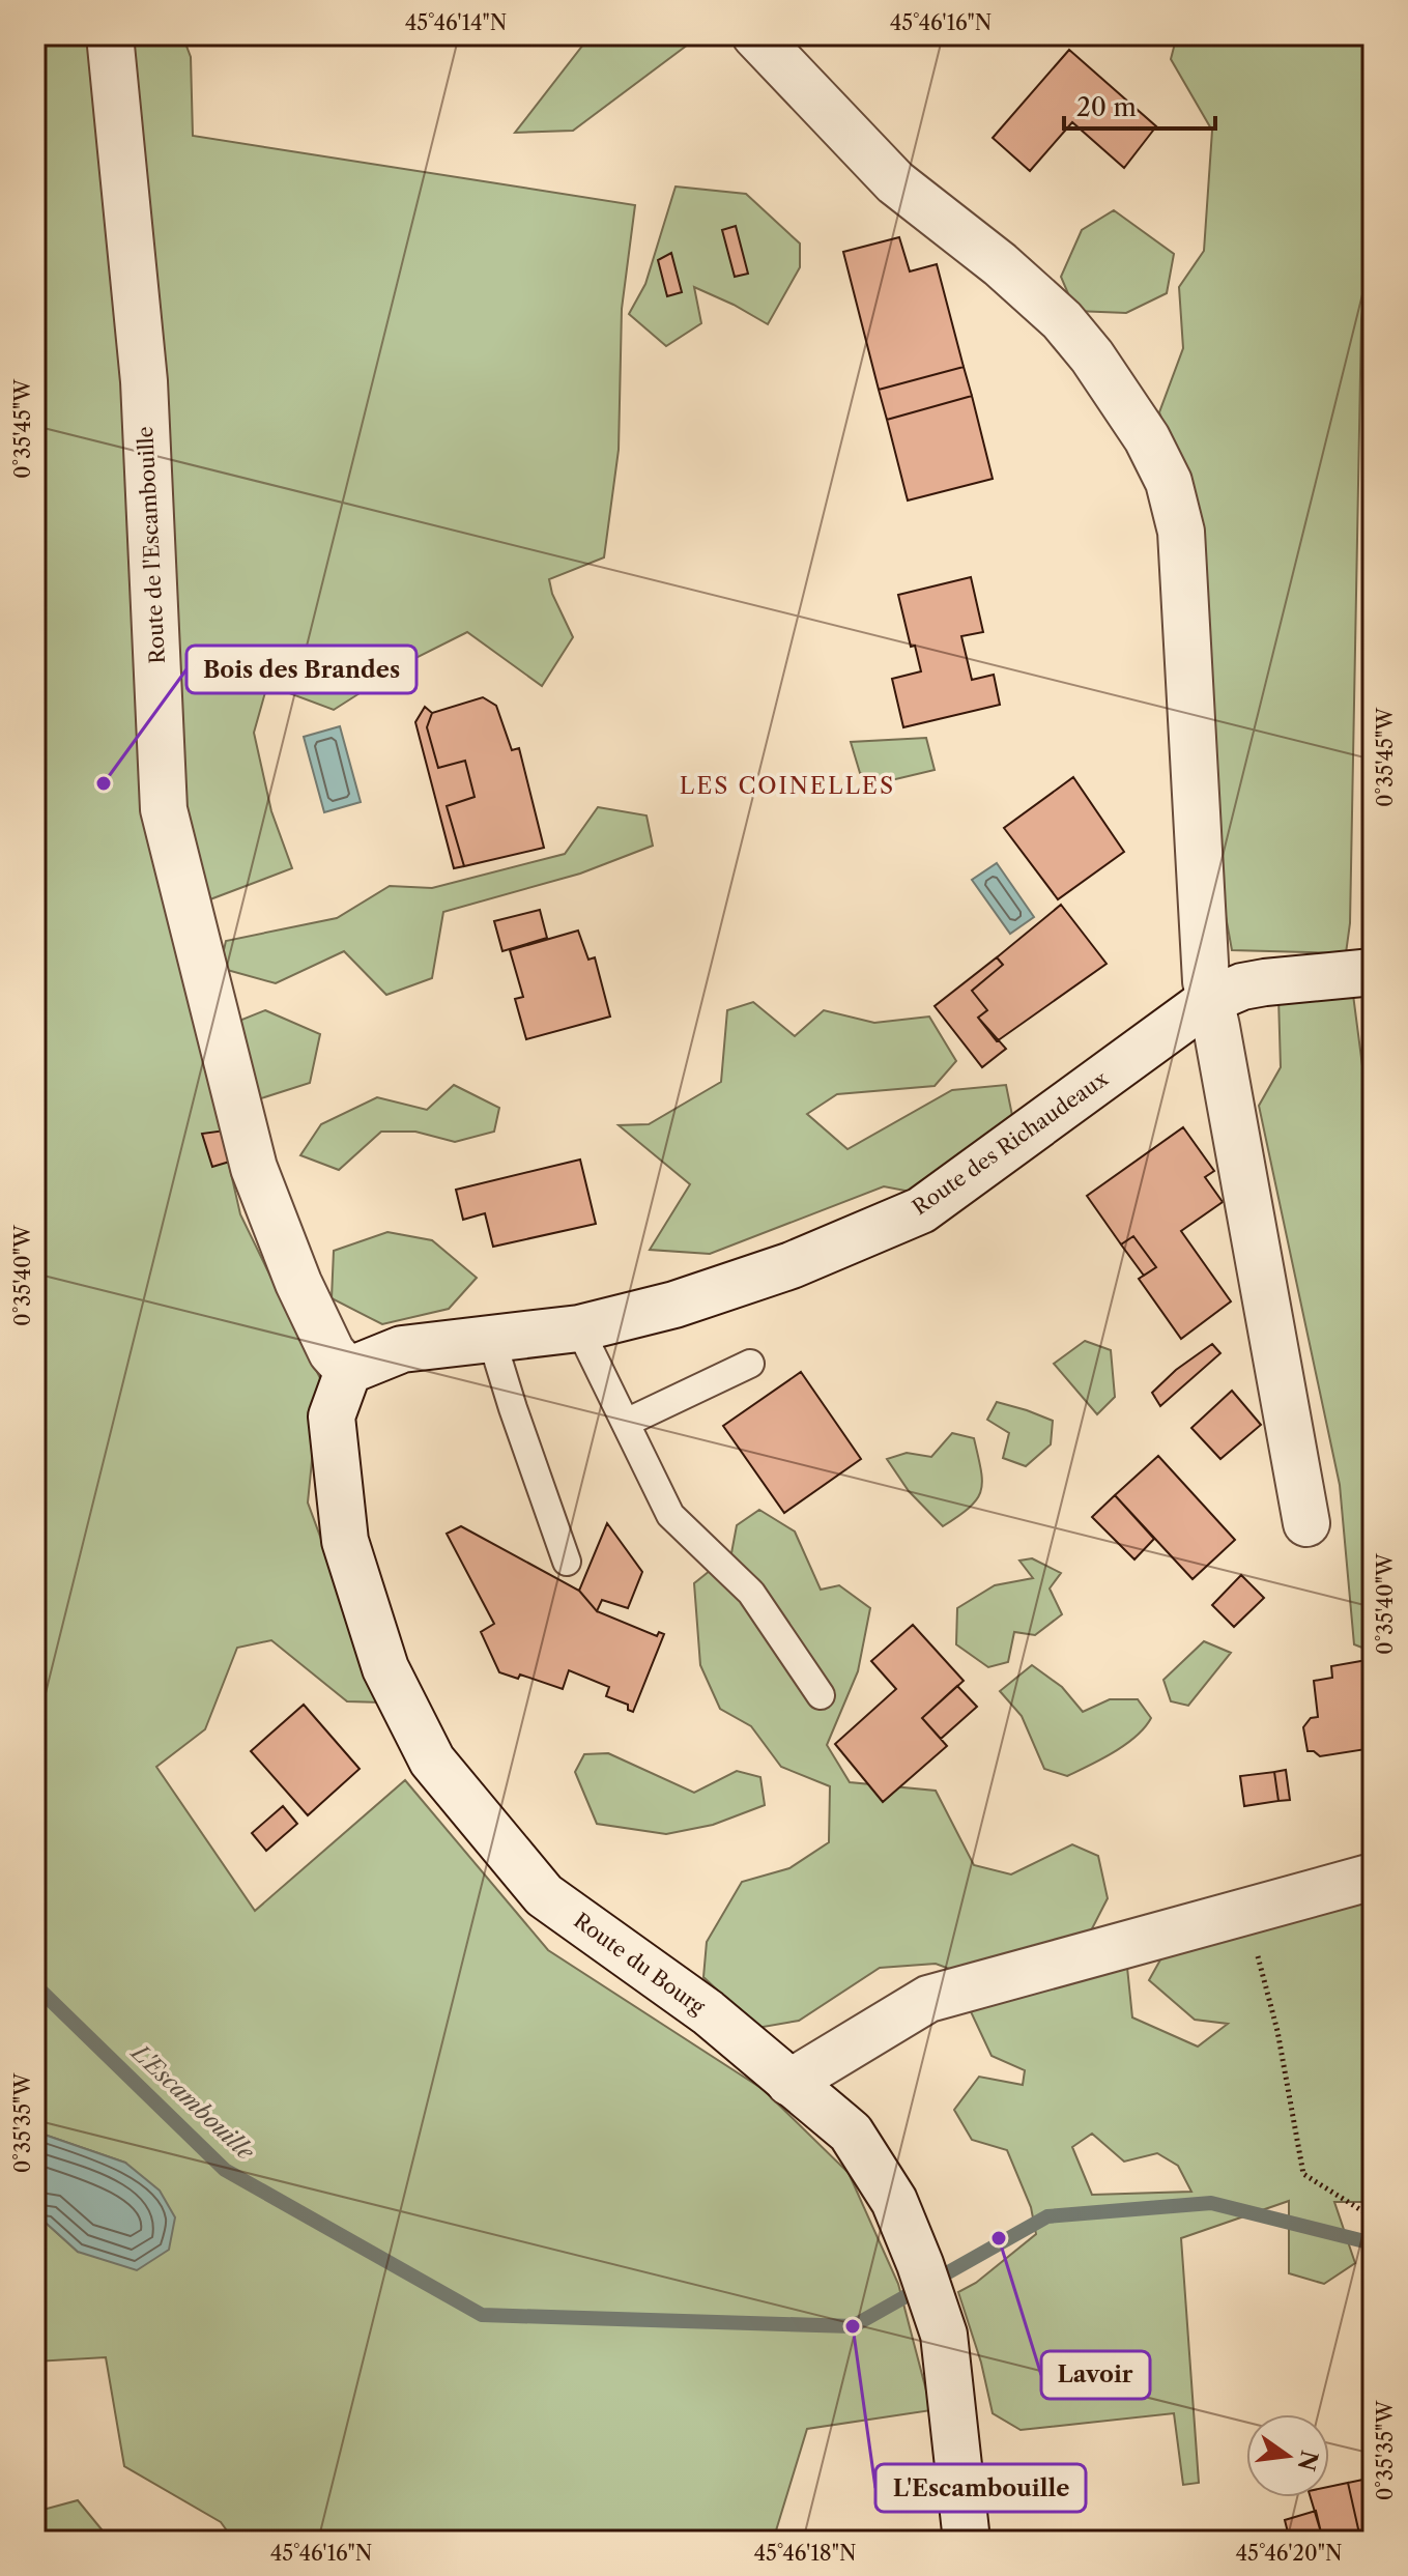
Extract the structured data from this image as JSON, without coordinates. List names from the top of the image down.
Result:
{
  "streets": {
    "street": ["Route de l'Escambouille", "Route des Richaudeaux", "Route du Bourg"]
  },
  "crossings": [
    ["Route de l'Escambouille", "Route des Richaudeaux"],
    ["Route de l'Escambouille", "Route du Bourg"],
    ["Route des Richaudeaux", "Route du Bourg"]
  ],
  "districts": ["LES COINELLES"],
  "water": ["L'Escambouille"],
  "places": ["Bois des Brandes", "Lavoir", "L'Escambouille"],
  "scale_bar": "20 m",
  "north": "right",
  "coordinates": [
    "45°46'14\"N",
    "45°46'16\"N",
    "0°35'45\"W",
    "0°35'40\"W",
    "0°35'35\"W",
    "45°46'18\"N",
    "45°46'20\"N"
  ]
}
